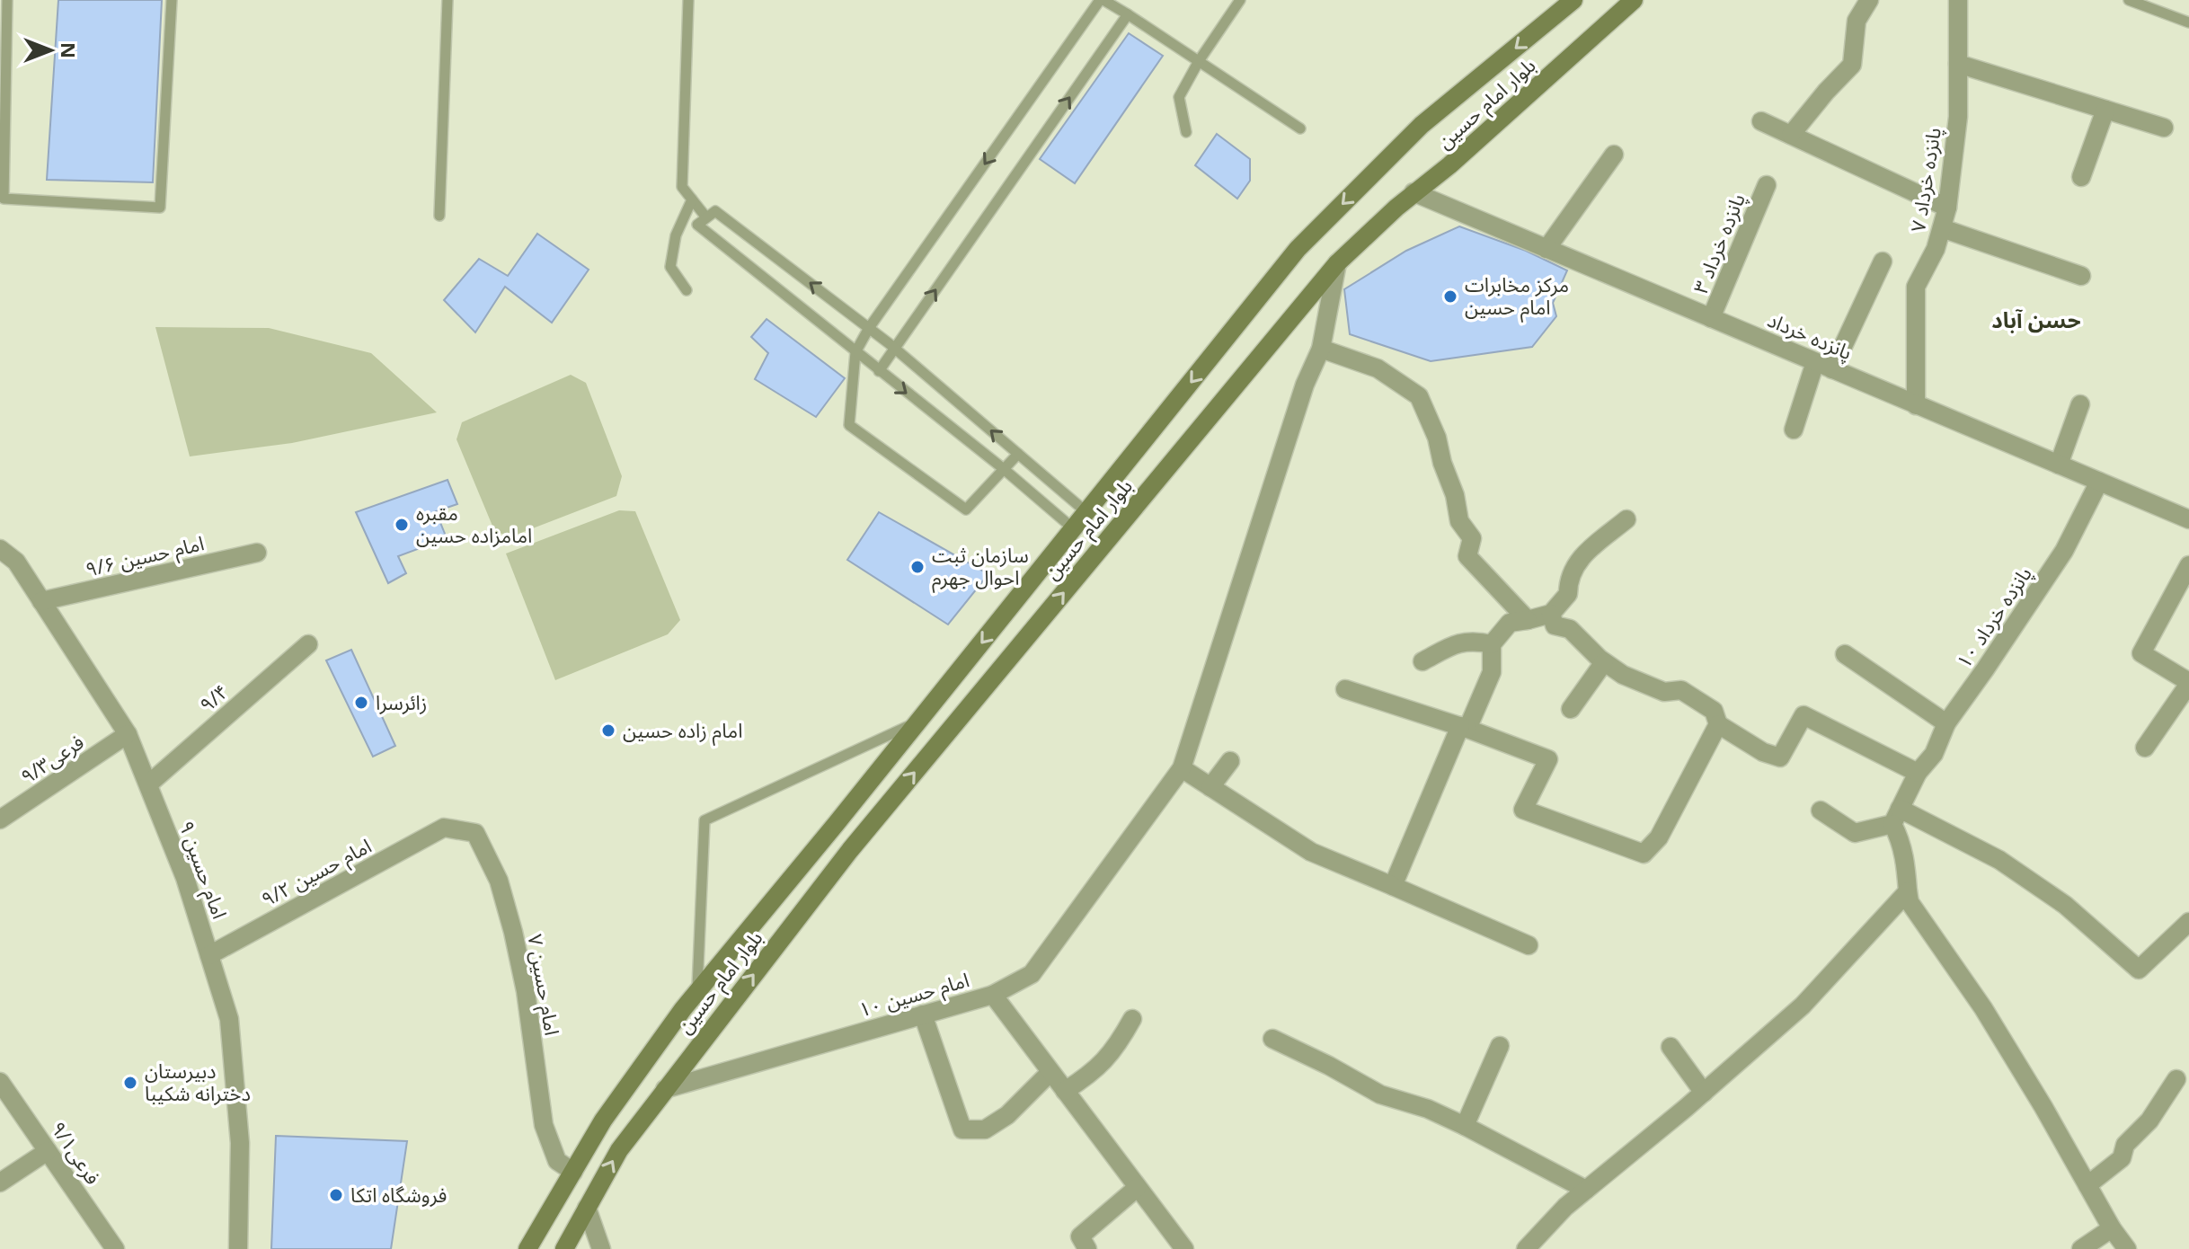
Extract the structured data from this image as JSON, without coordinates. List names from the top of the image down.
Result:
{
  "streets": {
    "main road": ["بلوار امام حسین"],
    "street": [
      "پانزده خرداد ۷",
      "پانزده خرداد ۳",
      "پانزده خرداد",
      "امام حسین ۹/۶",
      "پانزده خرداد ۱۰",
      "۹/۴",
      "فرعی۹/۳",
      "امام حسین ۹",
      "امام حسین ۹/۲",
      "امام حسین ۷",
      "امام حسین ۱۰",
      "فرعی۹/۱"
    ]
  },
  "crossings": [
    ["بلوار امام حسین", "پانزده خرداد"],
    ["بلوار امام حسین", "امام حسین ۷"],
    ["بلوار امام حسین", "امام حسین ۱۰"],
    ["پانزده خرداد ۷", "پانزده خرداد"],
    ["پانزده خرداد ۳", "پانزده خرداد"],
    ["پانزده خرداد", "پانزده خرداد ۱۰"],
    ["امام حسین ۹/۶", "امام حسین ۹"],
    ["۹/۴", "امام حسین ۹"],
    ["فرعی۹/۳", "امام حسین ۹"],
    ["امام حسین ۹", "امام حسین ۹/۲"],
    ["امام حسین ۹/۲", "امام حسین ۷"]
  ],
  "districts": ["حسن آباد"],
  "places": [
    "مرکز مخابرات امام حسین",
    "مقبره امامزاده حسین",
    "سازمان ثبت احوال جهرم",
    "زائرسرا",
    "امام زاده حسین",
    "دبیرستان دخترانه شکیبا",
    "فروشگاه اتکا"
  ],
  "north": "right"
}
